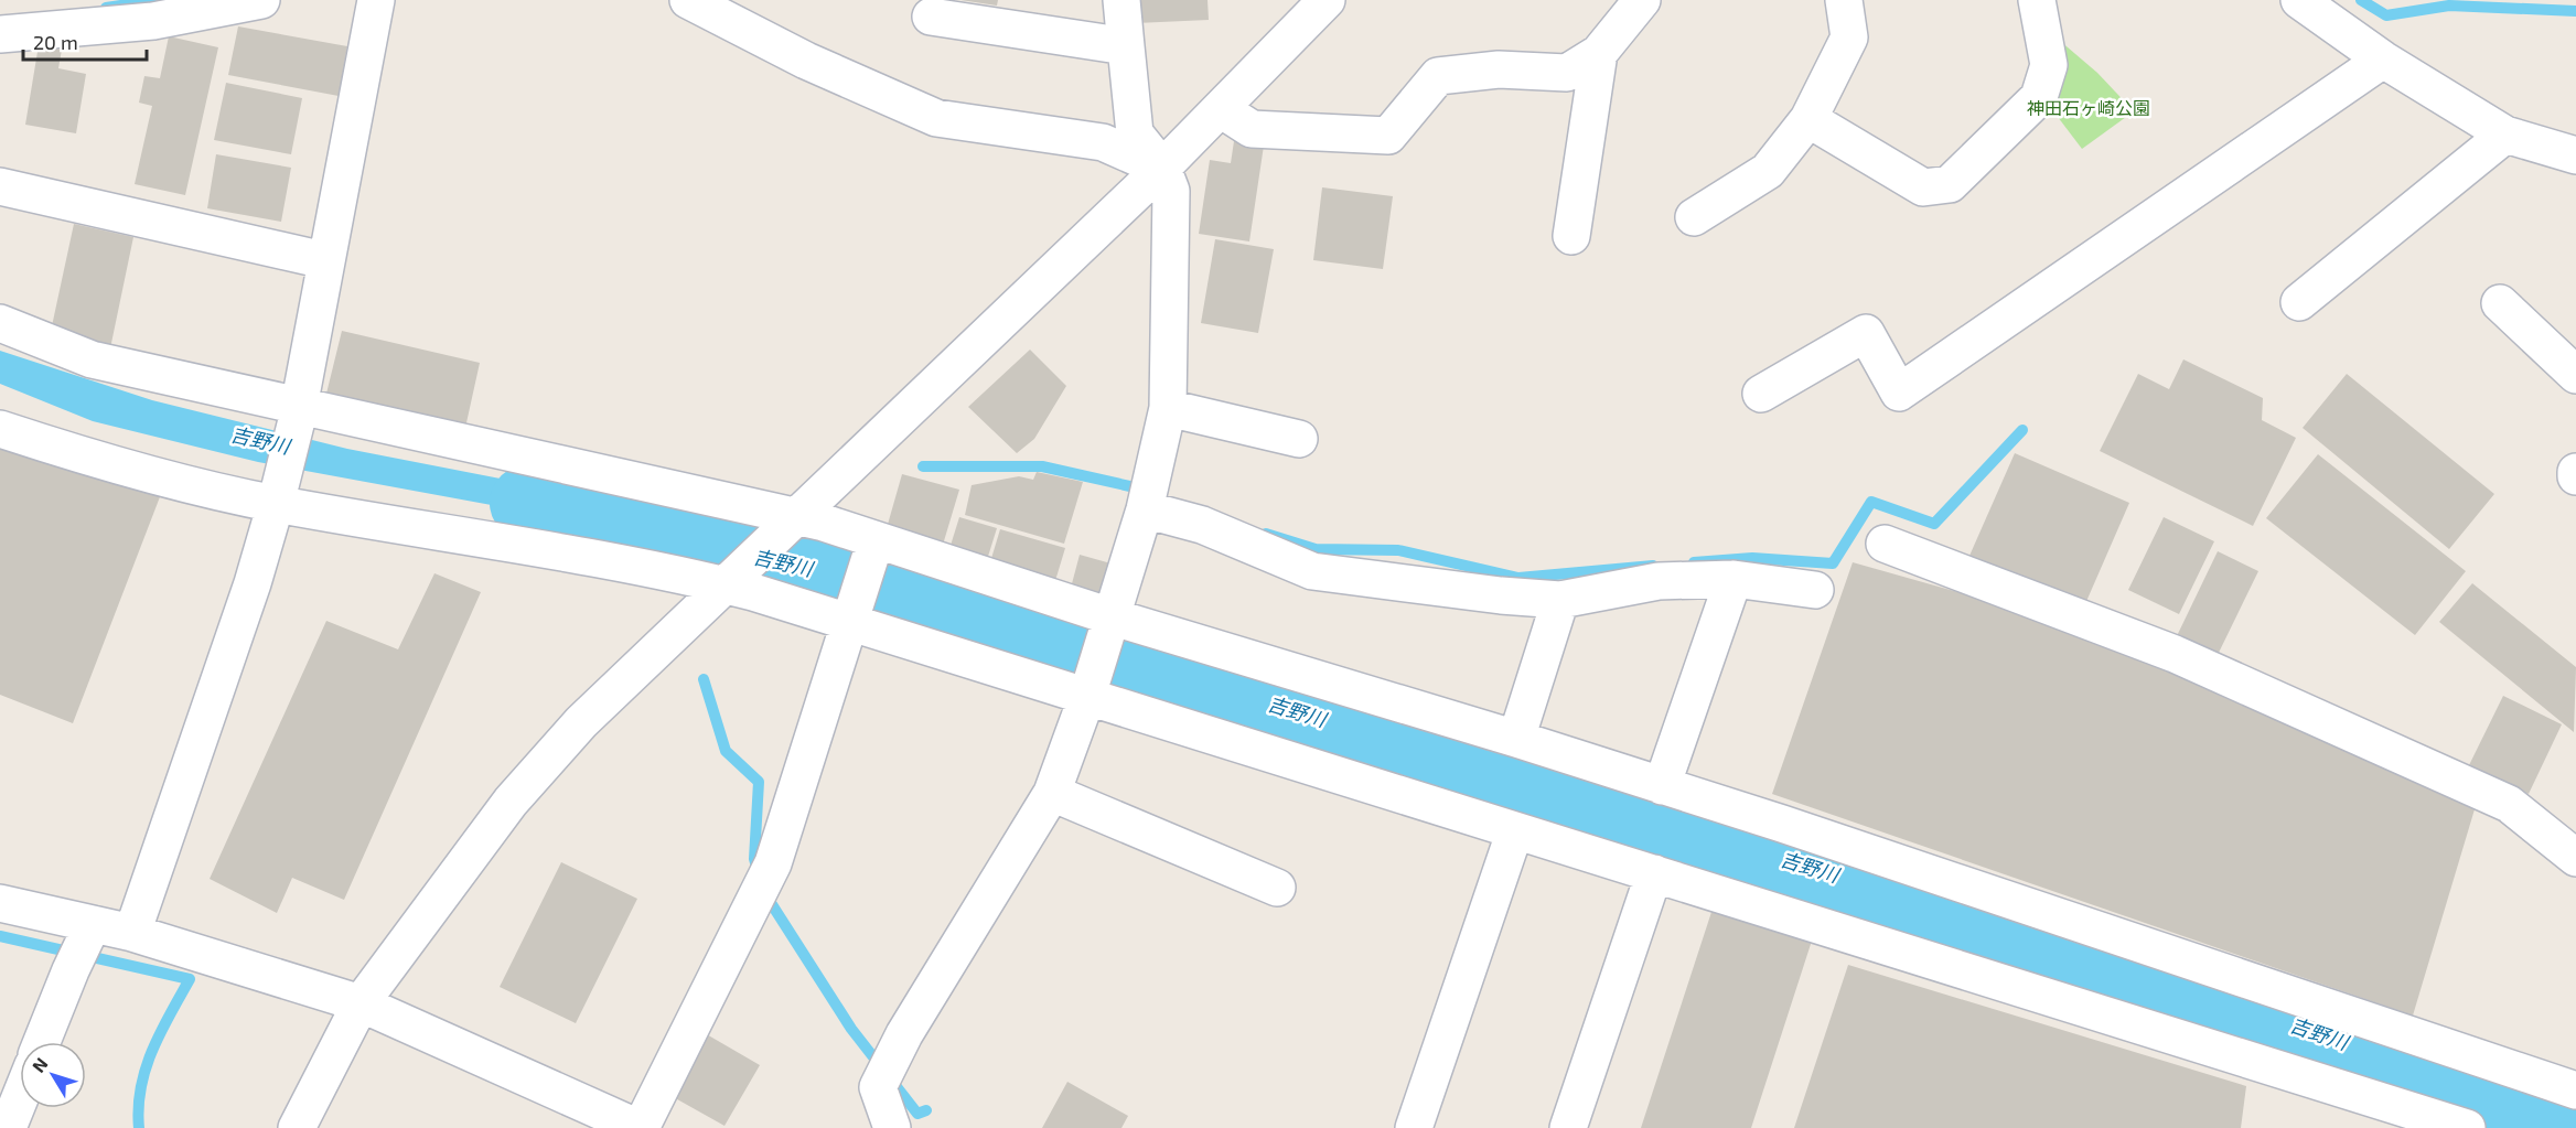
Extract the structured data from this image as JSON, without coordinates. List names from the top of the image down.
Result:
{
  "water": ["吉野川"],
  "parks": ["神田石ヶ崎公園"],
  "scale_bar": "20 m",
  "north": "top left"
}
